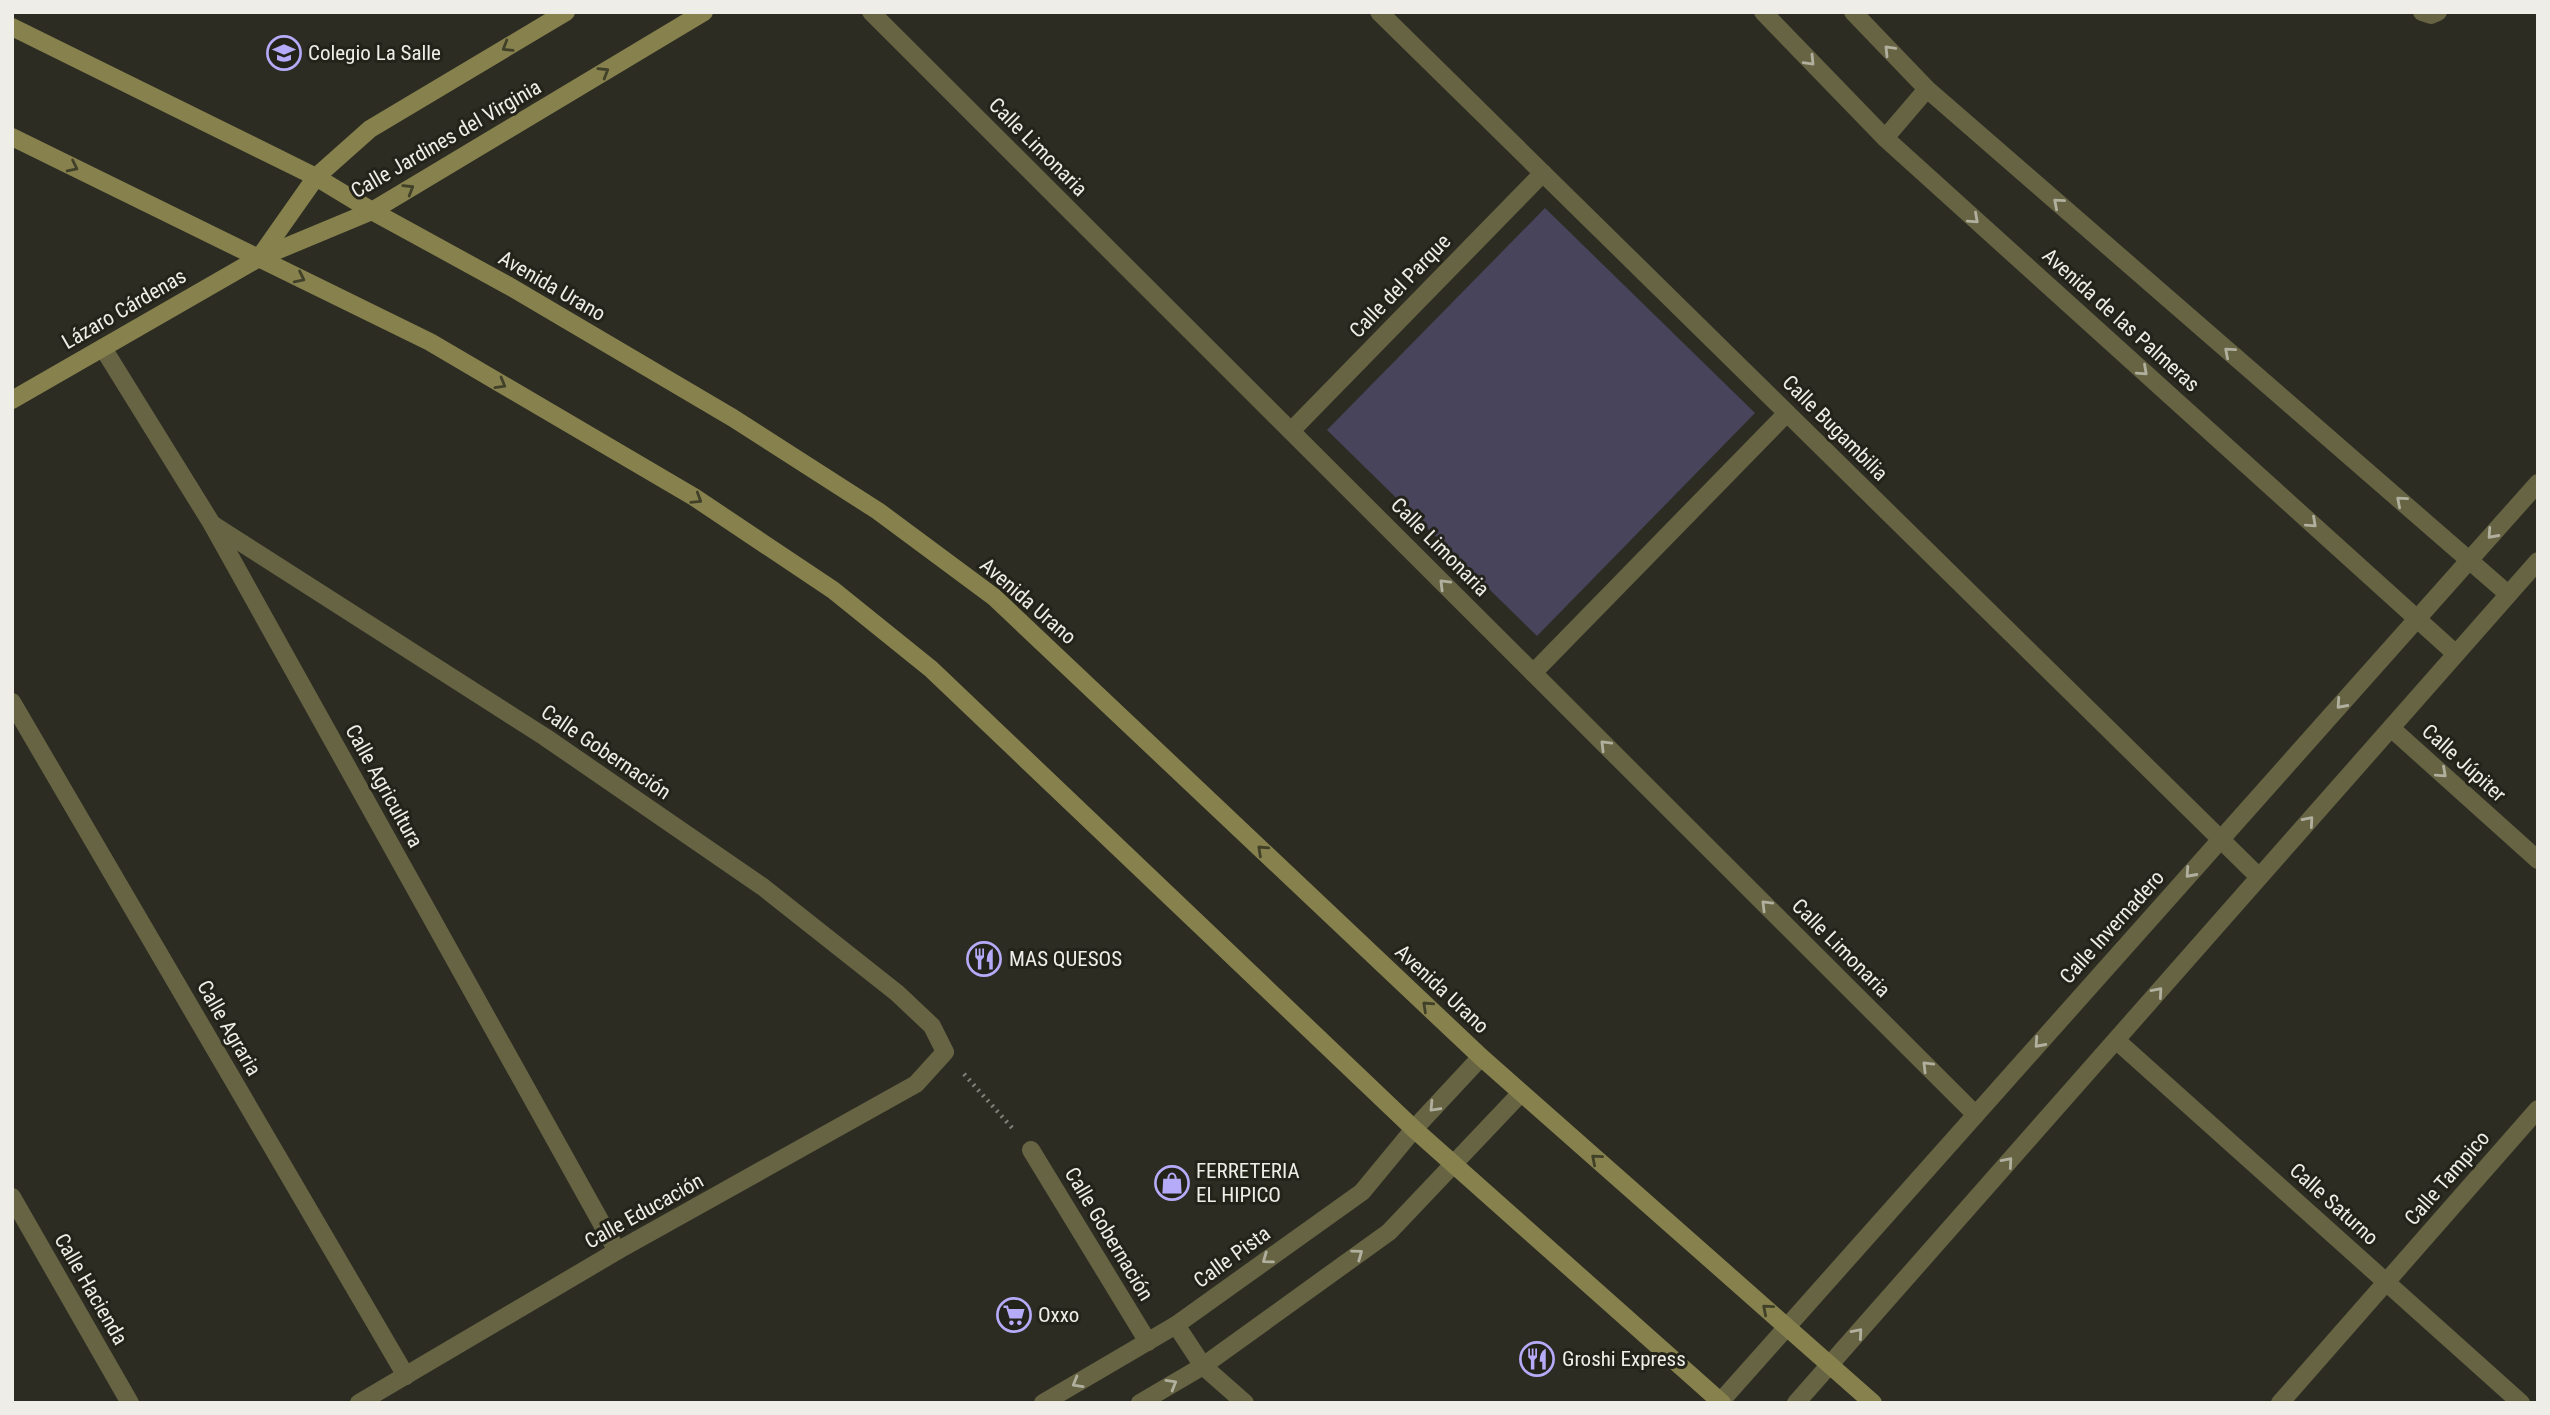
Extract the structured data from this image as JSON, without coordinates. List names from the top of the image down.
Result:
{
  "streets": {
    "main road": ["Calle Jardines del Virginia", "Avenida Urano", "Lázaro Cárdenas"],
    "street": [
      "Calle Limonaria",
      "Calle del Parque",
      "Avenida de las Palmeras",
      "Calle Bugambilia",
      "Calle Gobernación",
      "Calle Júpiter",
      "Calle Agricultura",
      "Calle Invernadero",
      "Calle Agraria",
      "Calle Tampico",
      "Calle Saturno",
      "Calle Educación",
      "Calle Pista",
      "Calle Hacienda"
    ]
  },
  "crossings": [
    ["Calle Jardines del Virginia", "Avenida Urano"],
    ["Calle Jardines del Virginia", "Lázaro Cárdenas"],
    ["Calle Limonaria", "Calle del Parque"],
    ["Calle Limonaria", "Calle Invernadero"],
    ["Avenida Urano", "Calle Invernadero"],
    ["Avenida Urano", "Calle Pista"],
    ["Calle del Parque", "Calle Bugambilia"],
    ["Lázaro Cárdenas", "Calle Agricultura"],
    ["Avenida de las Palmeras", "Calle Invernadero"],
    ["Calle Bugambilia", "Calle Invernadero"],
    ["Calle Gobernación", "Calle Agricultura"],
    ["Calle Gobernación", "Calle Educación"],
    ["Calle Gobernación", "Calle Pista"],
    ["Calle Agricultura", "Calle Educación"],
    ["Calle Agraria", "Calle Educación"],
    ["Calle Tampico", "Calle Saturno"]
  ],
  "one_way": ["Calle Limonaria", "Calle Júpiter"],
  "places": {
    "school or university": ["Colegio La Salle"],
    "restaurant": ["MAS QUESOS", "Groshi Express"],
    "shop": ["FERRETERIA EL HIPICO"],
    "supermarket": ["Oxxo"]
  }
}
